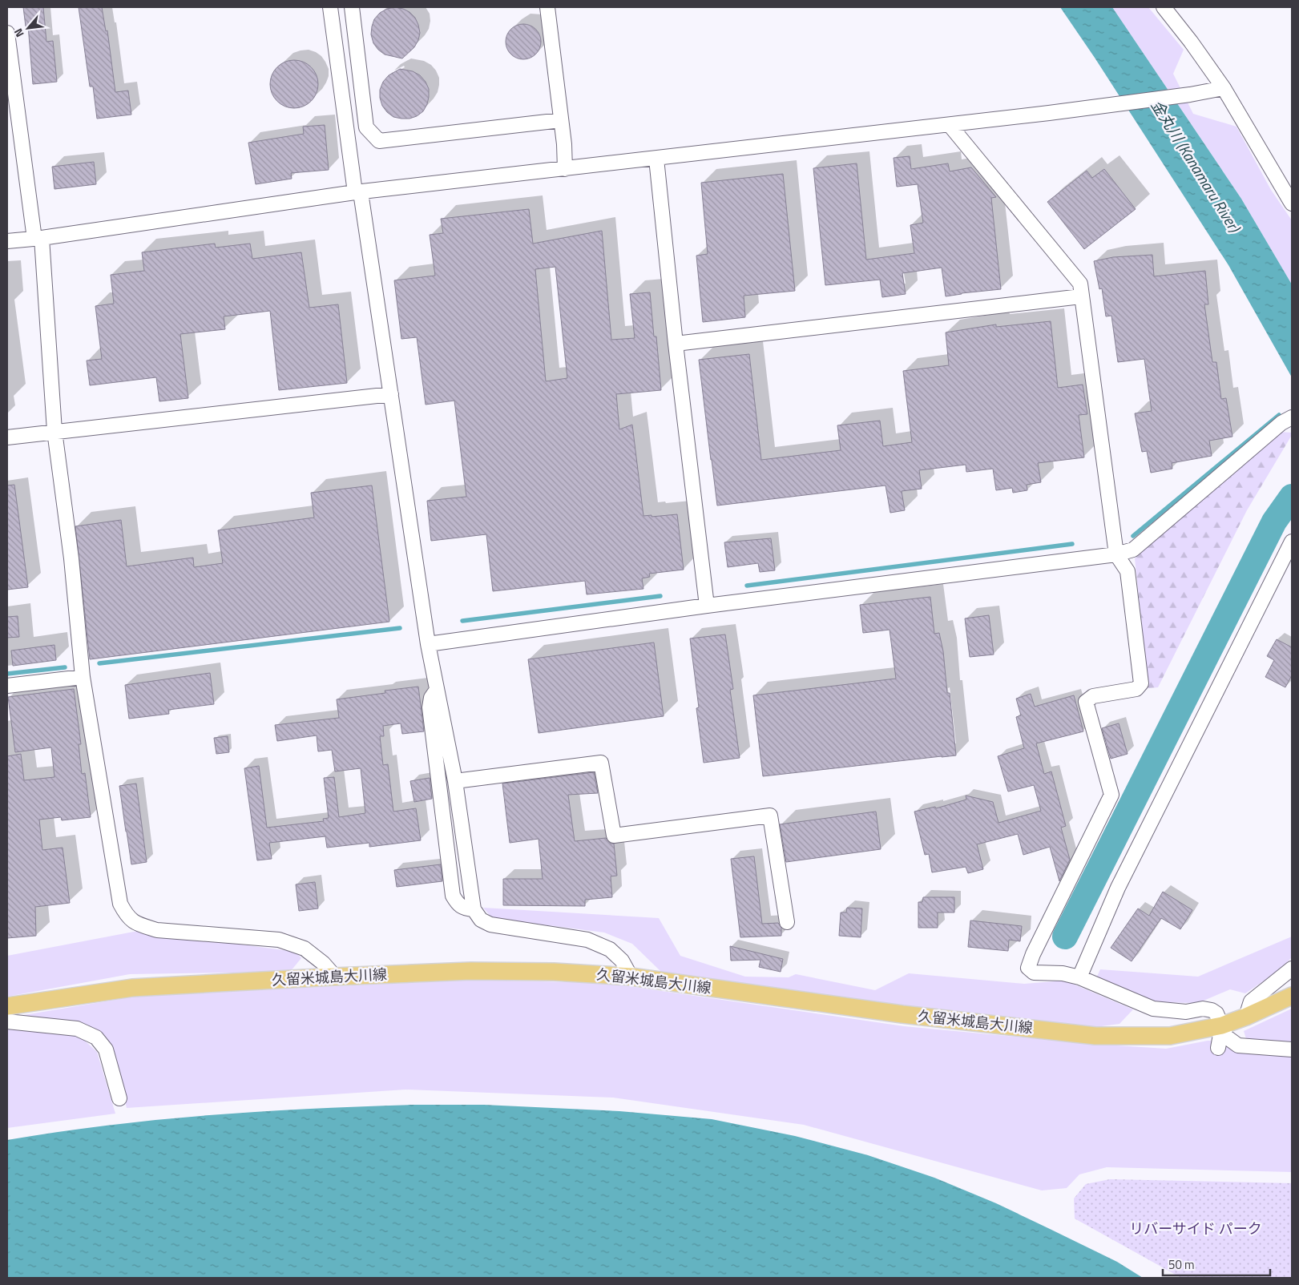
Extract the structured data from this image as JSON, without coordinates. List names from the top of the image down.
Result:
{
  "streets": {
    "main road": ["久留米城島大川線"]
  },
  "water": ["金丸川 (Kanamaru River)"],
  "parks": ["リバーサイド パーク"],
  "scale_bar": "50 m",
  "north": "bottom left"
}
